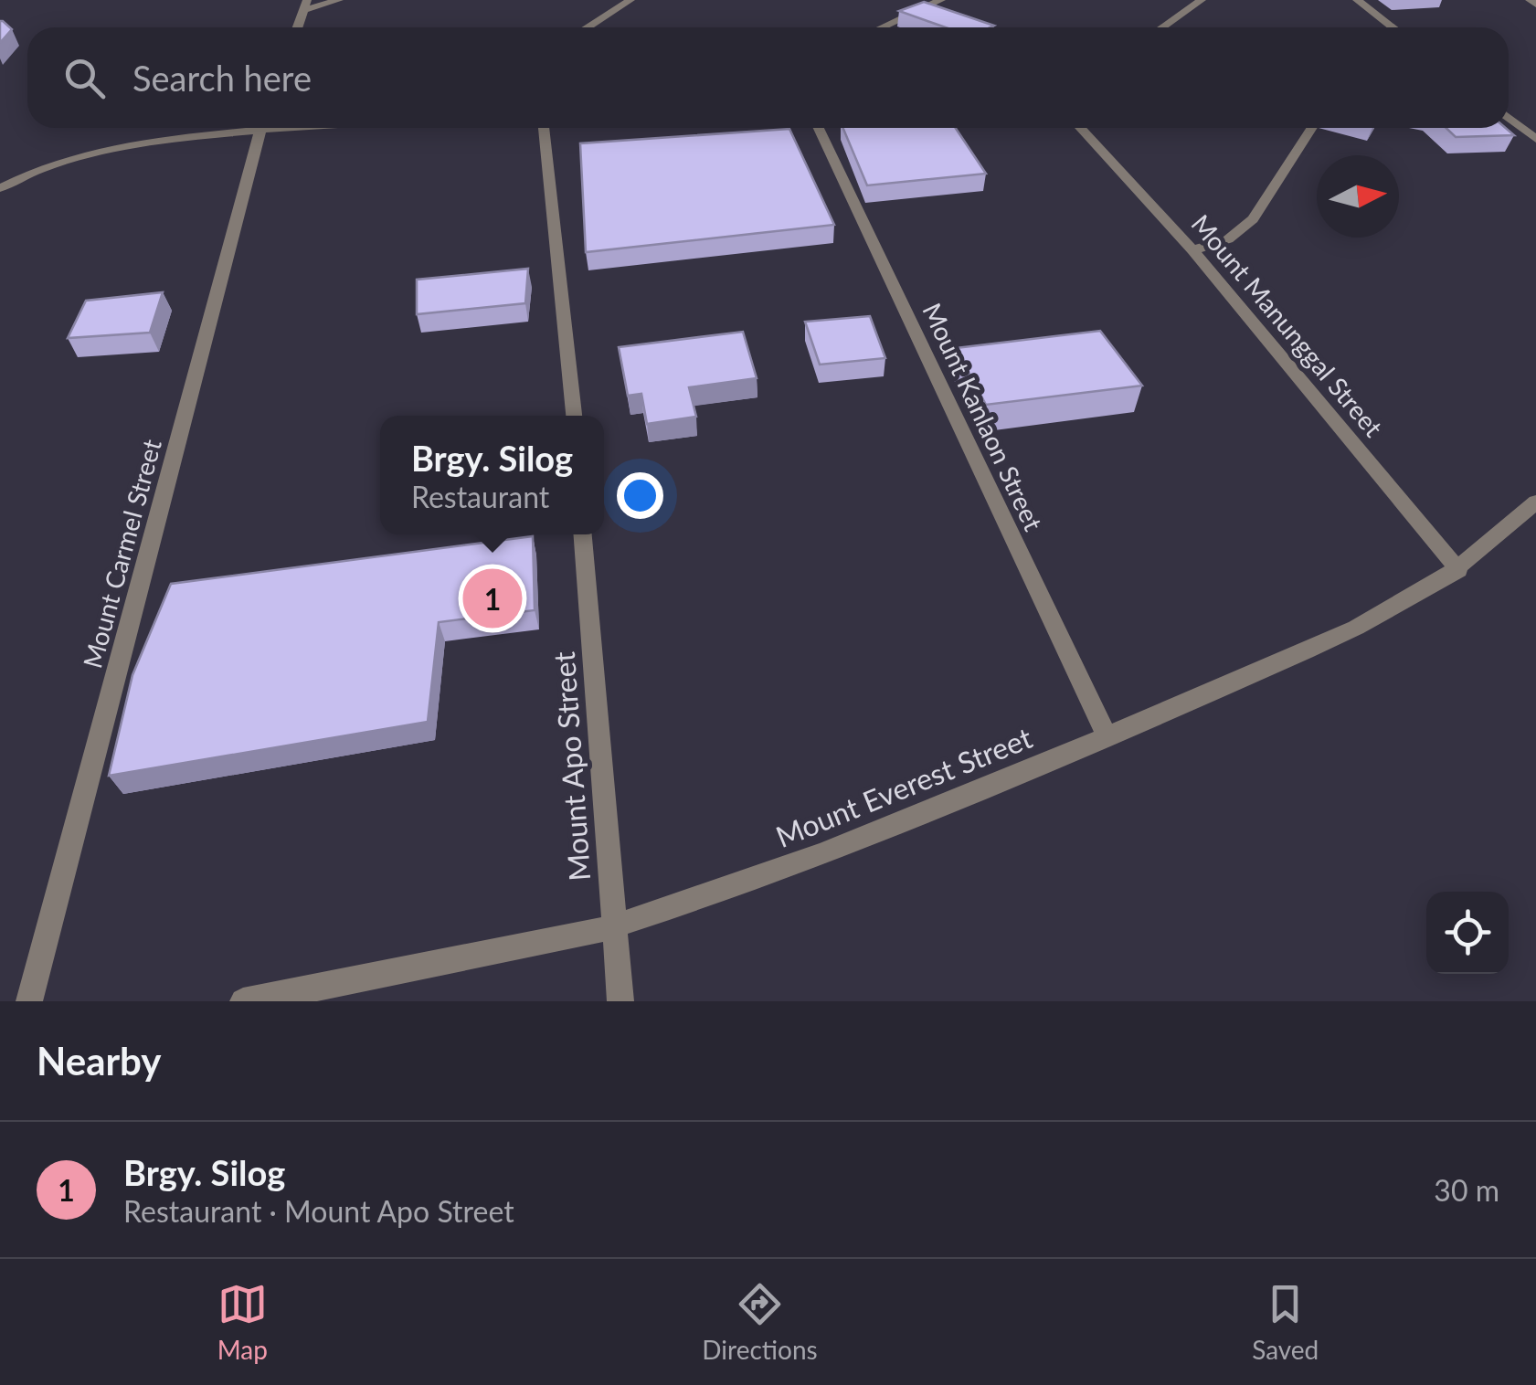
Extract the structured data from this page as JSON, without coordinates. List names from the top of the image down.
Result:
{
  "streets": {
    "street": [
      "Mount Manunggal Street",
      "Mount Kanlaon Street",
      "Mount Carmel Street",
      "Mount Apo Street",
      "Mount Everest Street"
    ]
  },
  "crossings": [
    ["Mount Manunggal Street", "Mount Everest Street"],
    ["Mount Kanlaon Street", "Mount Everest Street"],
    ["Mount Apo Street", "Mount Everest Street"]
  ],
  "north": "right",
  "page": {
    "search": "Search here",
    "popup": ["Brgy. Silog", "Restaurant"],
    "pins": "1",
    "heading": "Nearby",
    "list": [
      {
        "mark": "1",
        "name": "Brgy. Silog",
        "note": "Restaurant · Mount Apo Street",
        "value": "30 m"
      }
    ],
    "nav": ["Map", "Directions", "Saved"]
  }
}
